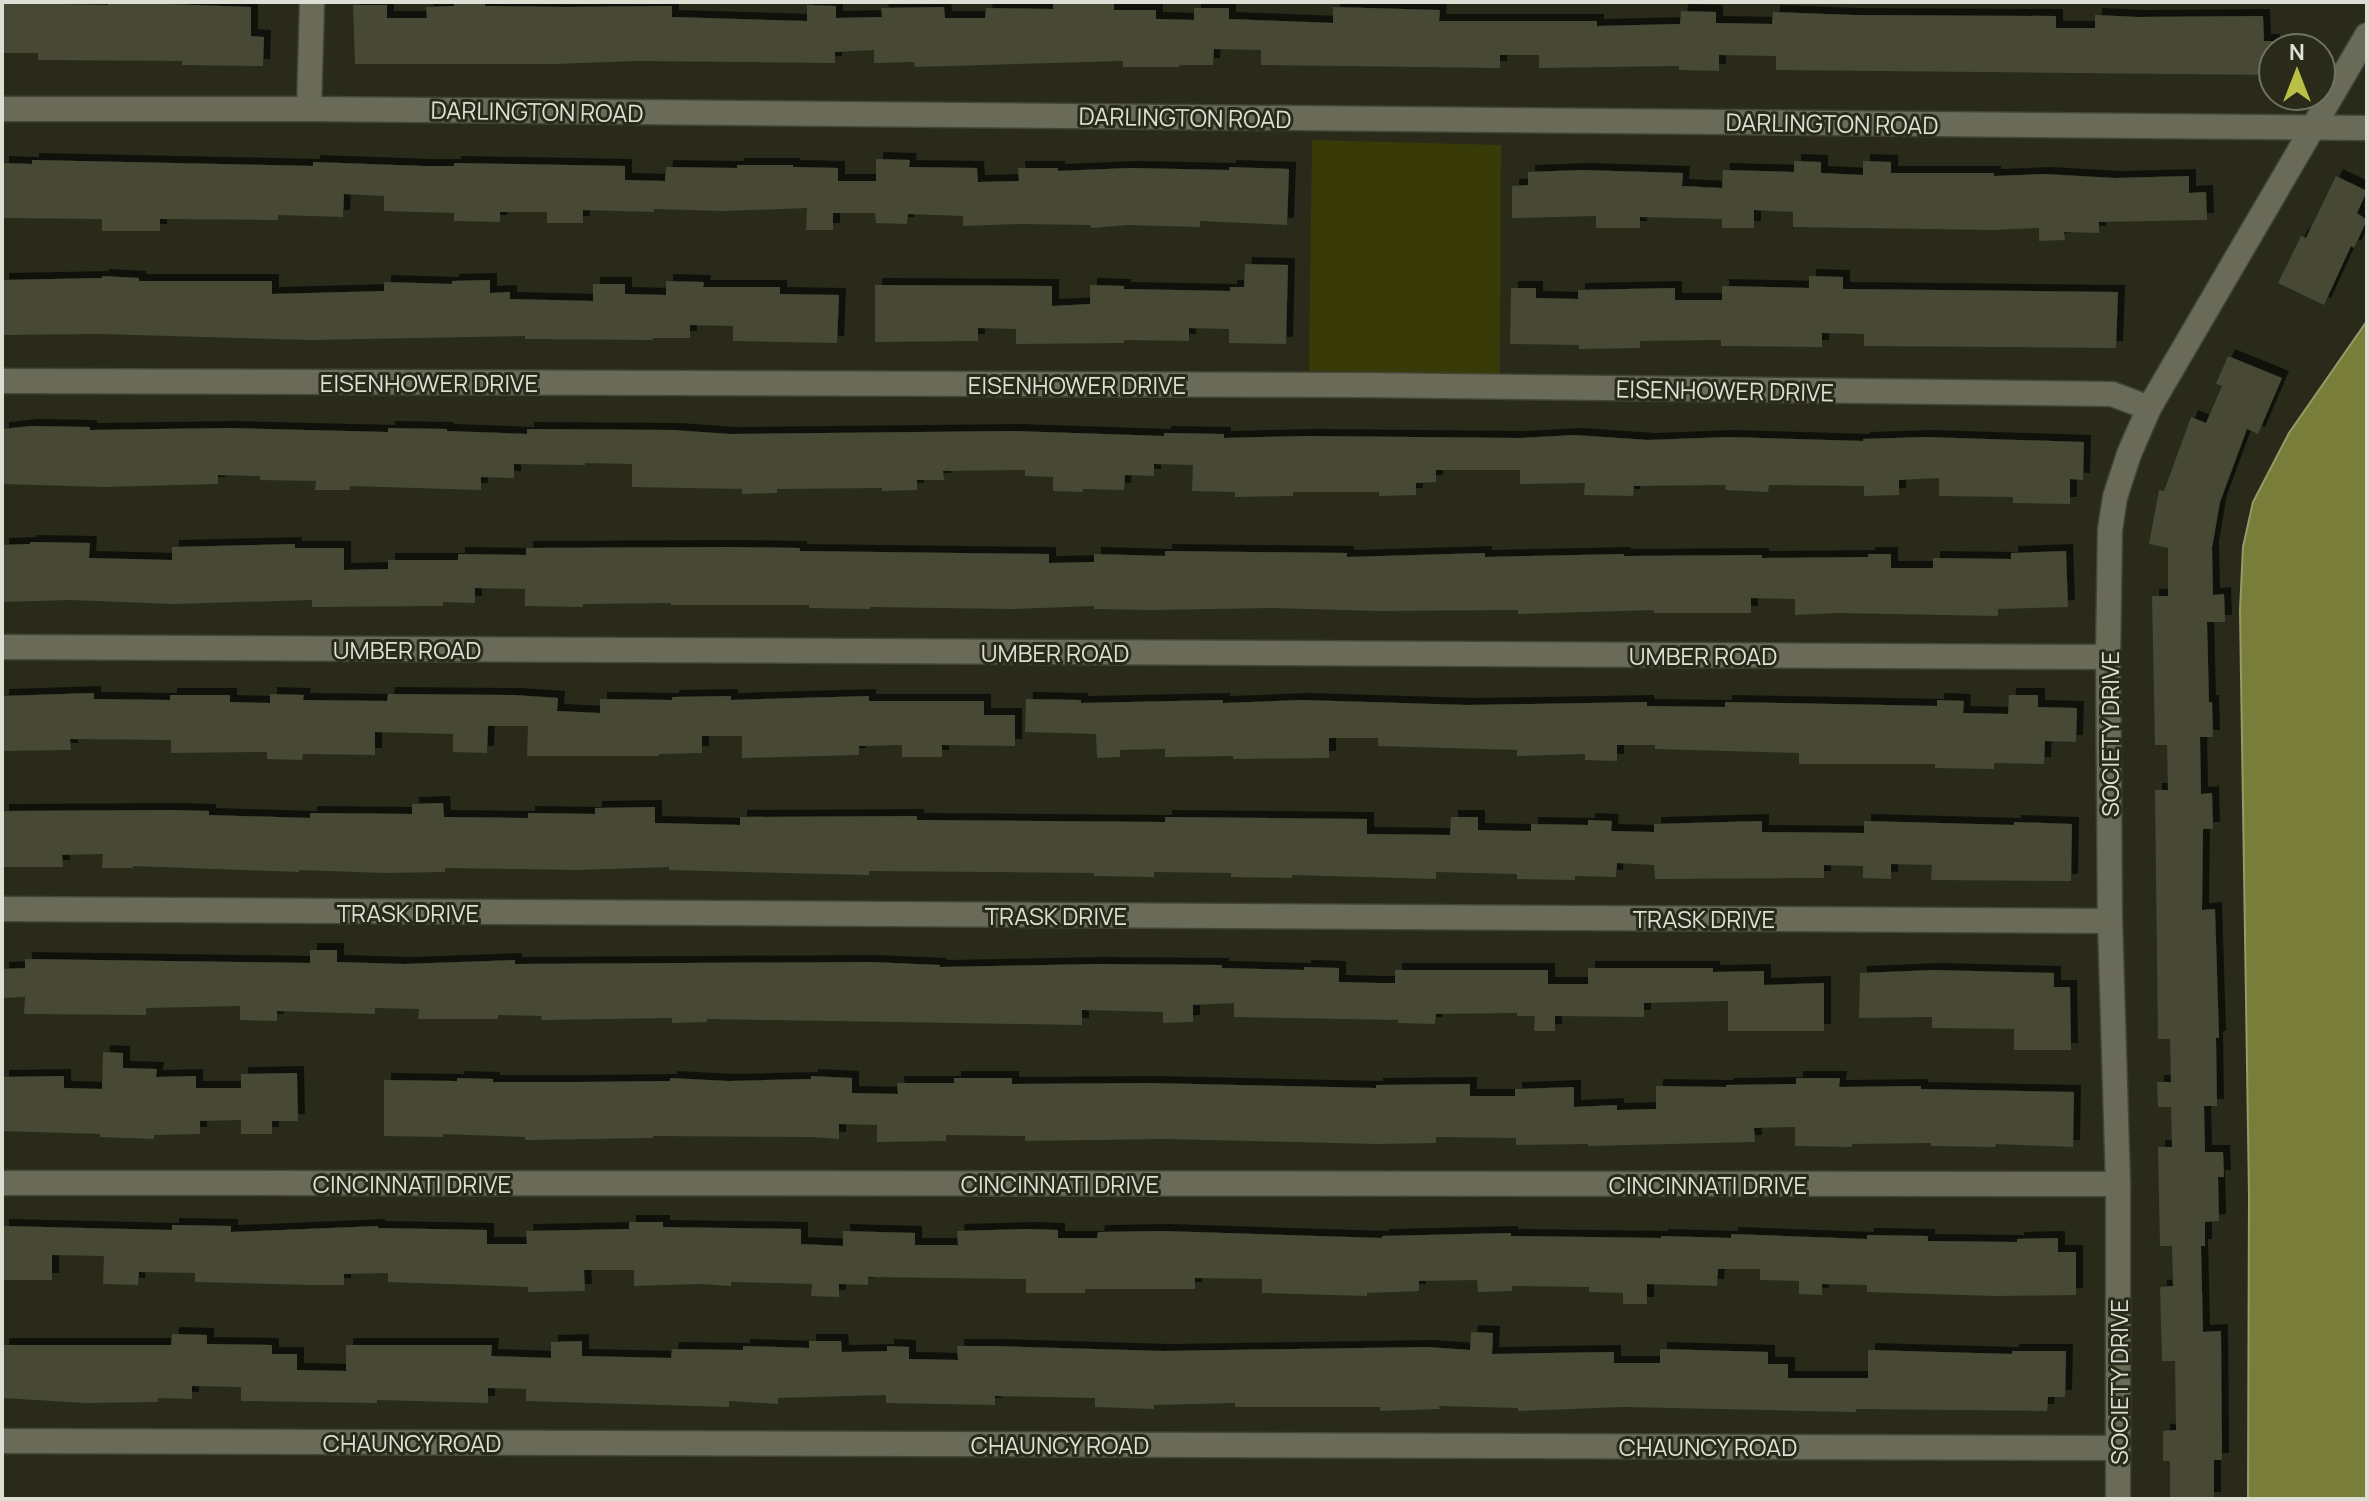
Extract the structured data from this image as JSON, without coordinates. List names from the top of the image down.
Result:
{
  "streets": {
    "street": [
      "DARLINGTON ROAD",
      "EISENHOWER DRIVE",
      "UMBER ROAD",
      "SOCIETY DRIVE",
      "TRASK DRIVE",
      "CINCINNATI DRIVE",
      "CHAUNCY ROAD"
    ]
  },
  "crossings": [
    ["DARLINGTON ROAD", "SOCIETY DRIVE"],
    ["EISENHOWER DRIVE", "SOCIETY DRIVE"],
    ["UMBER ROAD", "SOCIETY DRIVE"],
    ["SOCIETY DRIVE", "TRASK DRIVE"],
    ["SOCIETY DRIVE", "CINCINNATI DRIVE"],
    ["SOCIETY DRIVE", "CHAUNCY ROAD"]
  ],
  "north": "top"
}
